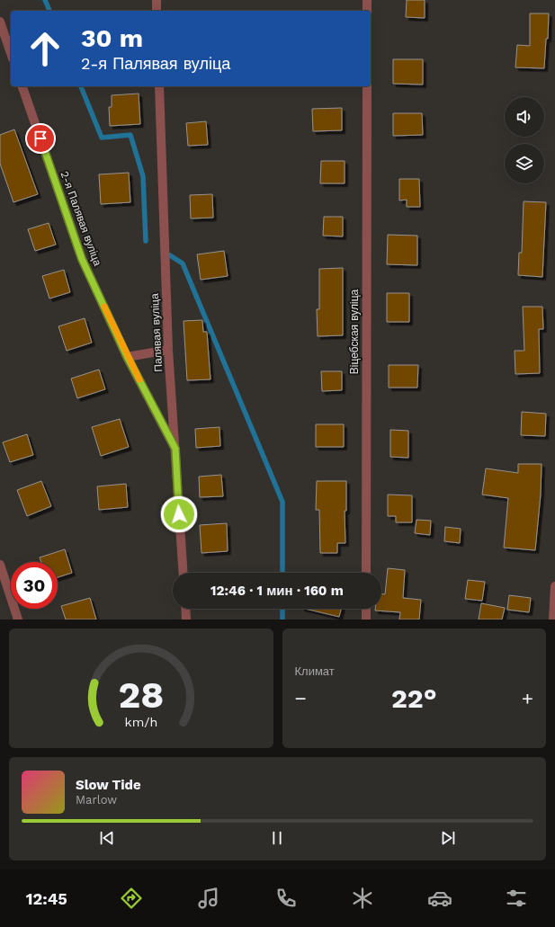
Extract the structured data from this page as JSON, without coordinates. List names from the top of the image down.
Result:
{
  "streets": {
    "street": ["2-я Палявая вуліца", "Віцебская вуліца", "Палявая вуліца"]
  },
  "crossings": [
    ["2-я Палявая вуліца", "Палявая вуліца"]
  ],
  "page": {
    "turn": ["30 m", "2-я Палявая вуліца"],
    "limit": "30",
    "trip": "12:46 · 1 мин · 160 m",
    "tile": "Климат",
    "heat": ["−", "22°", "+"],
    "song": ["Slow Tide", "Marlow"],
    "tabs": "12:45",
    "gauge": ["28", "km/h"]
  }
}
